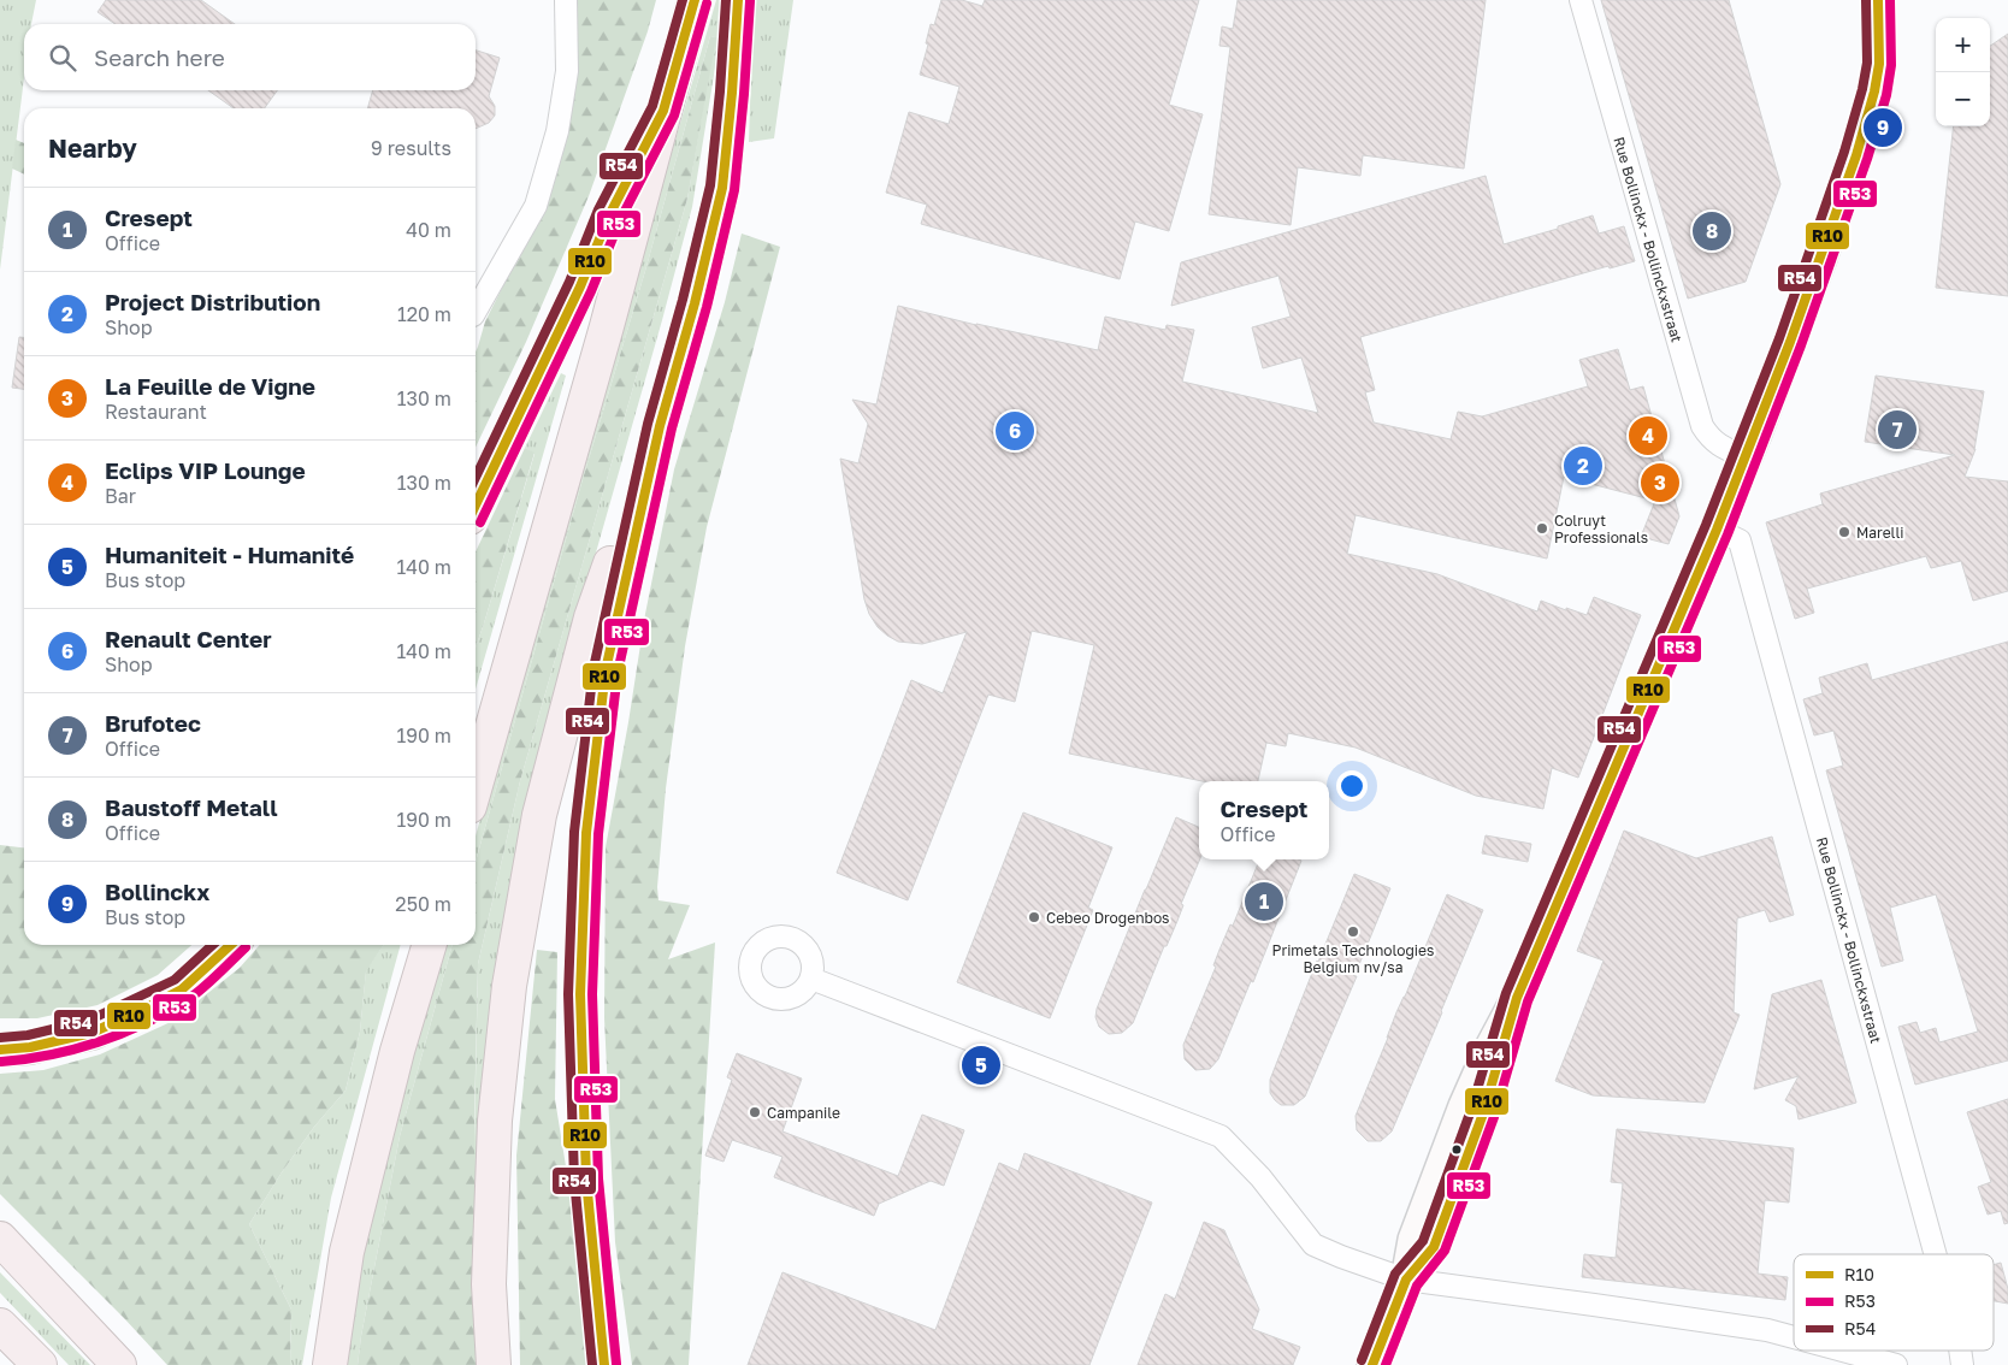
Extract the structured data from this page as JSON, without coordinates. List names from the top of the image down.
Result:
{
  "streets": {
    "street": ["Rue Bollinckx - Bollinckxstraat"]
  },
  "places": [
    "Colruyt Professionals",
    "Marelli",
    "Cebeo Drogenbos",
    "Primetals Technologies Belgium nv/sa",
    "Campanile"
  ],
  "lines": ["transit line R10", "transit line R53", "transit line R54"],
  "legend": ["R10", "R53", "R54"],
  "page": {
    "map_buttons": ["+", "−"],
    "search": "Search here",
    "pins": [
      "9",
      "8",
      "7",
      "6",
      "4",
      "2",
      "3",
      "1",
      "5"
    ],
    "heading": ["Nearby", "9 results"],
    "list": [
      {
        "mark": "1",
        "name": "Cresept",
        "note": "Office",
        "value": "40 m"
      },
      {
        "mark": "2",
        "name": "Project Distribution",
        "note": "Shop",
        "value": "120 m"
      },
      {
        "mark": "3",
        "name": "La Feuille de Vigne",
        "note": "Restaurant",
        "value": "130 m"
      },
      {
        "mark": "4",
        "name": "Eclips VIP Lounge",
        "note": "Bar",
        "value": "130 m"
      },
      {
        "mark": "5",
        "name": "Humaniteit - Humanité",
        "note": "Bus stop",
        "value": "140 m"
      },
      {
        "mark": "6",
        "name": "Renault Center",
        "note": "Shop",
        "value": "140 m"
      },
      {
        "mark": "7",
        "name": "Brufotec",
        "note": "Office",
        "value": "190 m"
      },
      {
        "mark": "8",
        "name": "Baustoff Metall",
        "note": "Office",
        "value": "190 m"
      },
      {
        "mark": "9",
        "name": "Bollinckx",
        "note": "Bus stop",
        "value": "250 m"
      }
    ],
    "popup": ["Cresept", "Office"]
  }
}
